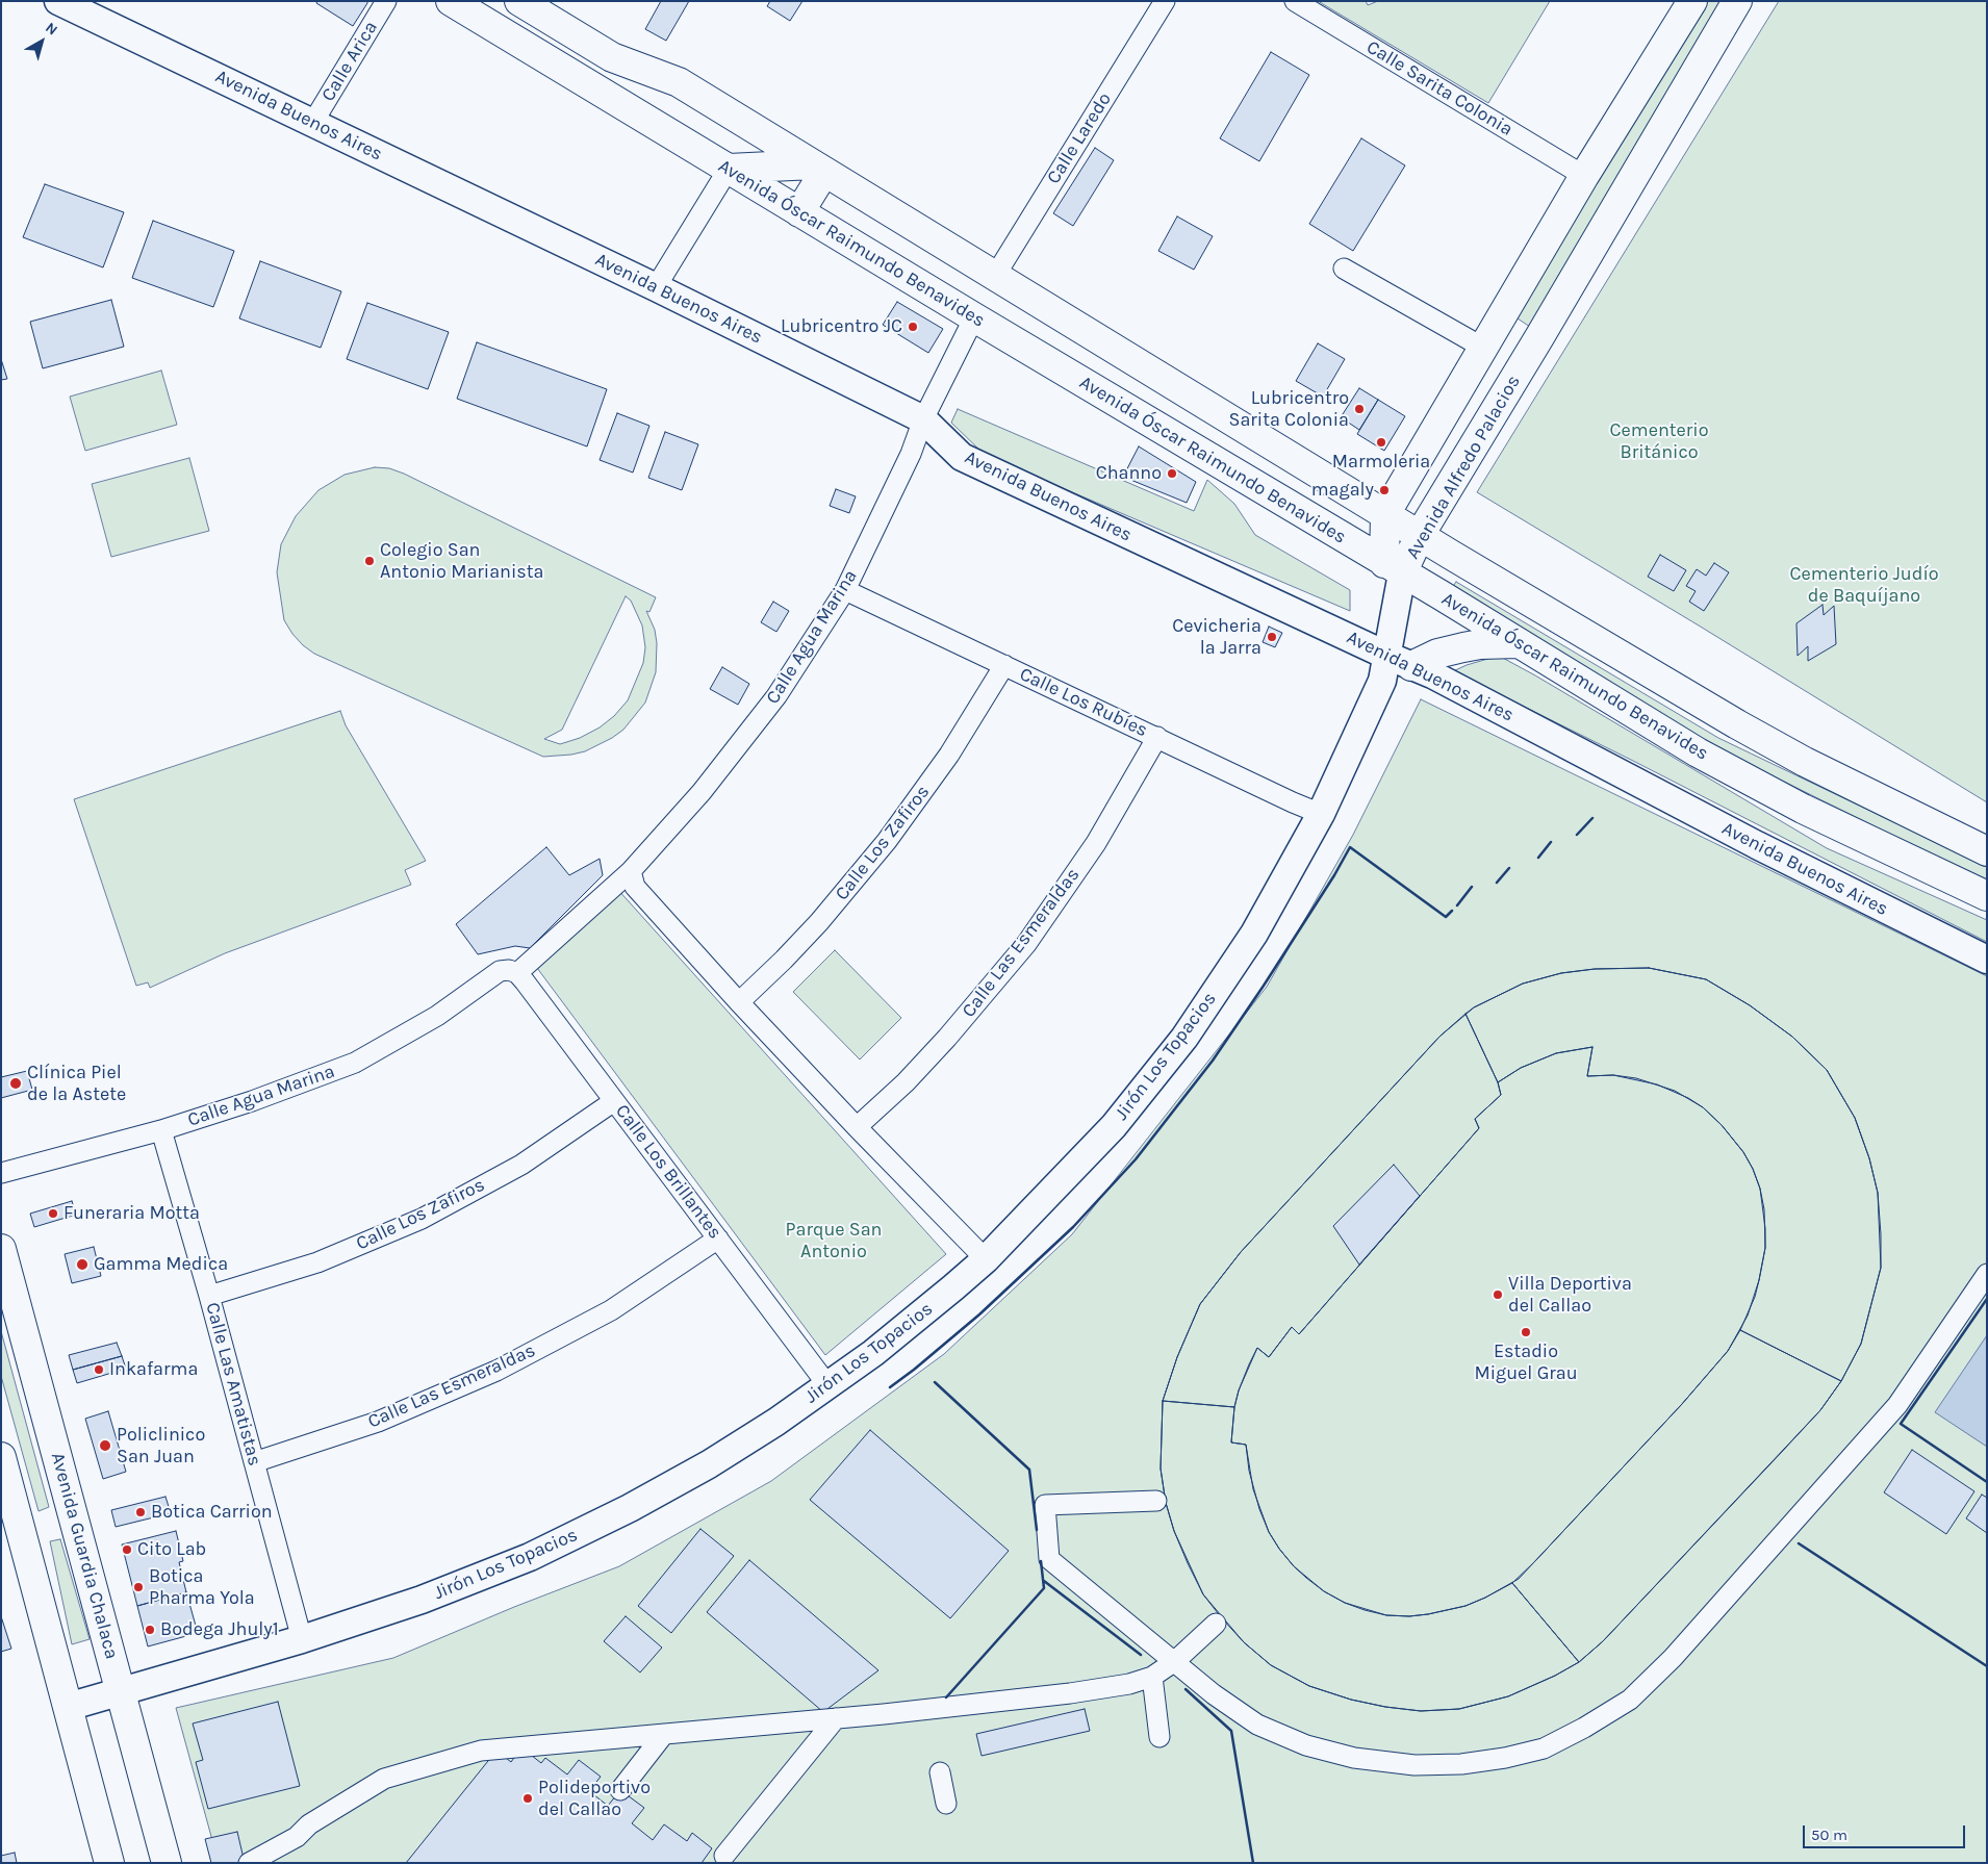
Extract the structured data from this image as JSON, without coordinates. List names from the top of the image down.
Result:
{
  "streets": {
    "main road": [
      "Avenida Buenos Aires",
      "Avenida Óscar Raimundo Benavides",
      "Avenida Alfredo Palacios",
      "Jirón Los Topacios",
      "Avenida Guardia Chalaca"
    ],
    "street": [
      "Calle Arica",
      "Calle Sarita Colonia",
      "Calle Laredo",
      "Calle Agua Marina",
      "Calle Los Rubíes",
      "Calle Los Zafiros",
      "Calle Las Esmeraldas",
      "Calle Los Brillantes",
      "Calle Las Amatistas"
    ]
  },
  "crossings": [
    ["Calle Arica", "Avenida Buenos Aires"],
    ["Calle Sarita Colonia", "Avenida Alfredo Palacios"],
    ["Avenida Buenos Aires", "Avenida Alfredo Palacios"],
    ["Avenida Buenos Aires", "Calle Agua Marina"],
    ["Avenida Buenos Aires", "Jirón Los Topacios"],
    ["Avenida Óscar Raimundo Benavides", "Avenida Alfredo Palacios"],
    ["Avenida Óscar Raimundo Benavides", "Calle Agua Marina"],
    ["Avenida Alfredo Palacios", "Jirón Los Topacios"],
    ["Calle Agua Marina", "Calle Los Rubíes"],
    ["Calle Agua Marina", "Calle Los Brillantes"],
    ["Calle Agua Marina", "Calle Las Amatistas"],
    ["Calle Los Rubíes", "Calle Los Zafiros"],
    ["Calle Los Rubíes", "Calle Las Esmeraldas"],
    ["Calle Los Rubíes", "Jirón Los Topacios"],
    ["Calle Los Zafiros", "Calle Los Brillantes"],
    ["Calle Los Zafiros", "Calle Las Amatistas"],
    ["Calle Las Esmeraldas", "Calle Los Brillantes"],
    ["Calle Las Esmeraldas", "Calle Las Amatistas"],
    ["Jirón Los Topacios", "Calle Los Brillantes"],
    ["Jirón Los Topacios", "Calle Las Amatistas"],
    ["Jirón Los Topacios", "Avenida Guardia Chalaca"]
  ],
  "parks": ["Cementerio Británico", "Cementerio Judío de Baquíjano", "Parque San Antonio"],
  "places": [
    "Lubricentro JC",
    "Lubricentro Sarita Colonia",
    "Marmoleria",
    "Channo",
    "magaly",
    "Colegio San Antonio Marianista",
    "Cevicheria la Jarra",
    "Clínica Piel de la Astete",
    "Funeraria Motta",
    "Gamma Medica",
    "Villa Deportiva del Callao",
    "Estadio Miguel Grau",
    "Inkafarma",
    "Policlinico San Juan",
    "Botica Carrion",
    "Cito Lab",
    "Botica Pharma Yola",
    "Bodega Jhuly1",
    "Polideportivo del Callao"
  ],
  "scale_bar": "50 m",
  "north": "top right"
}
